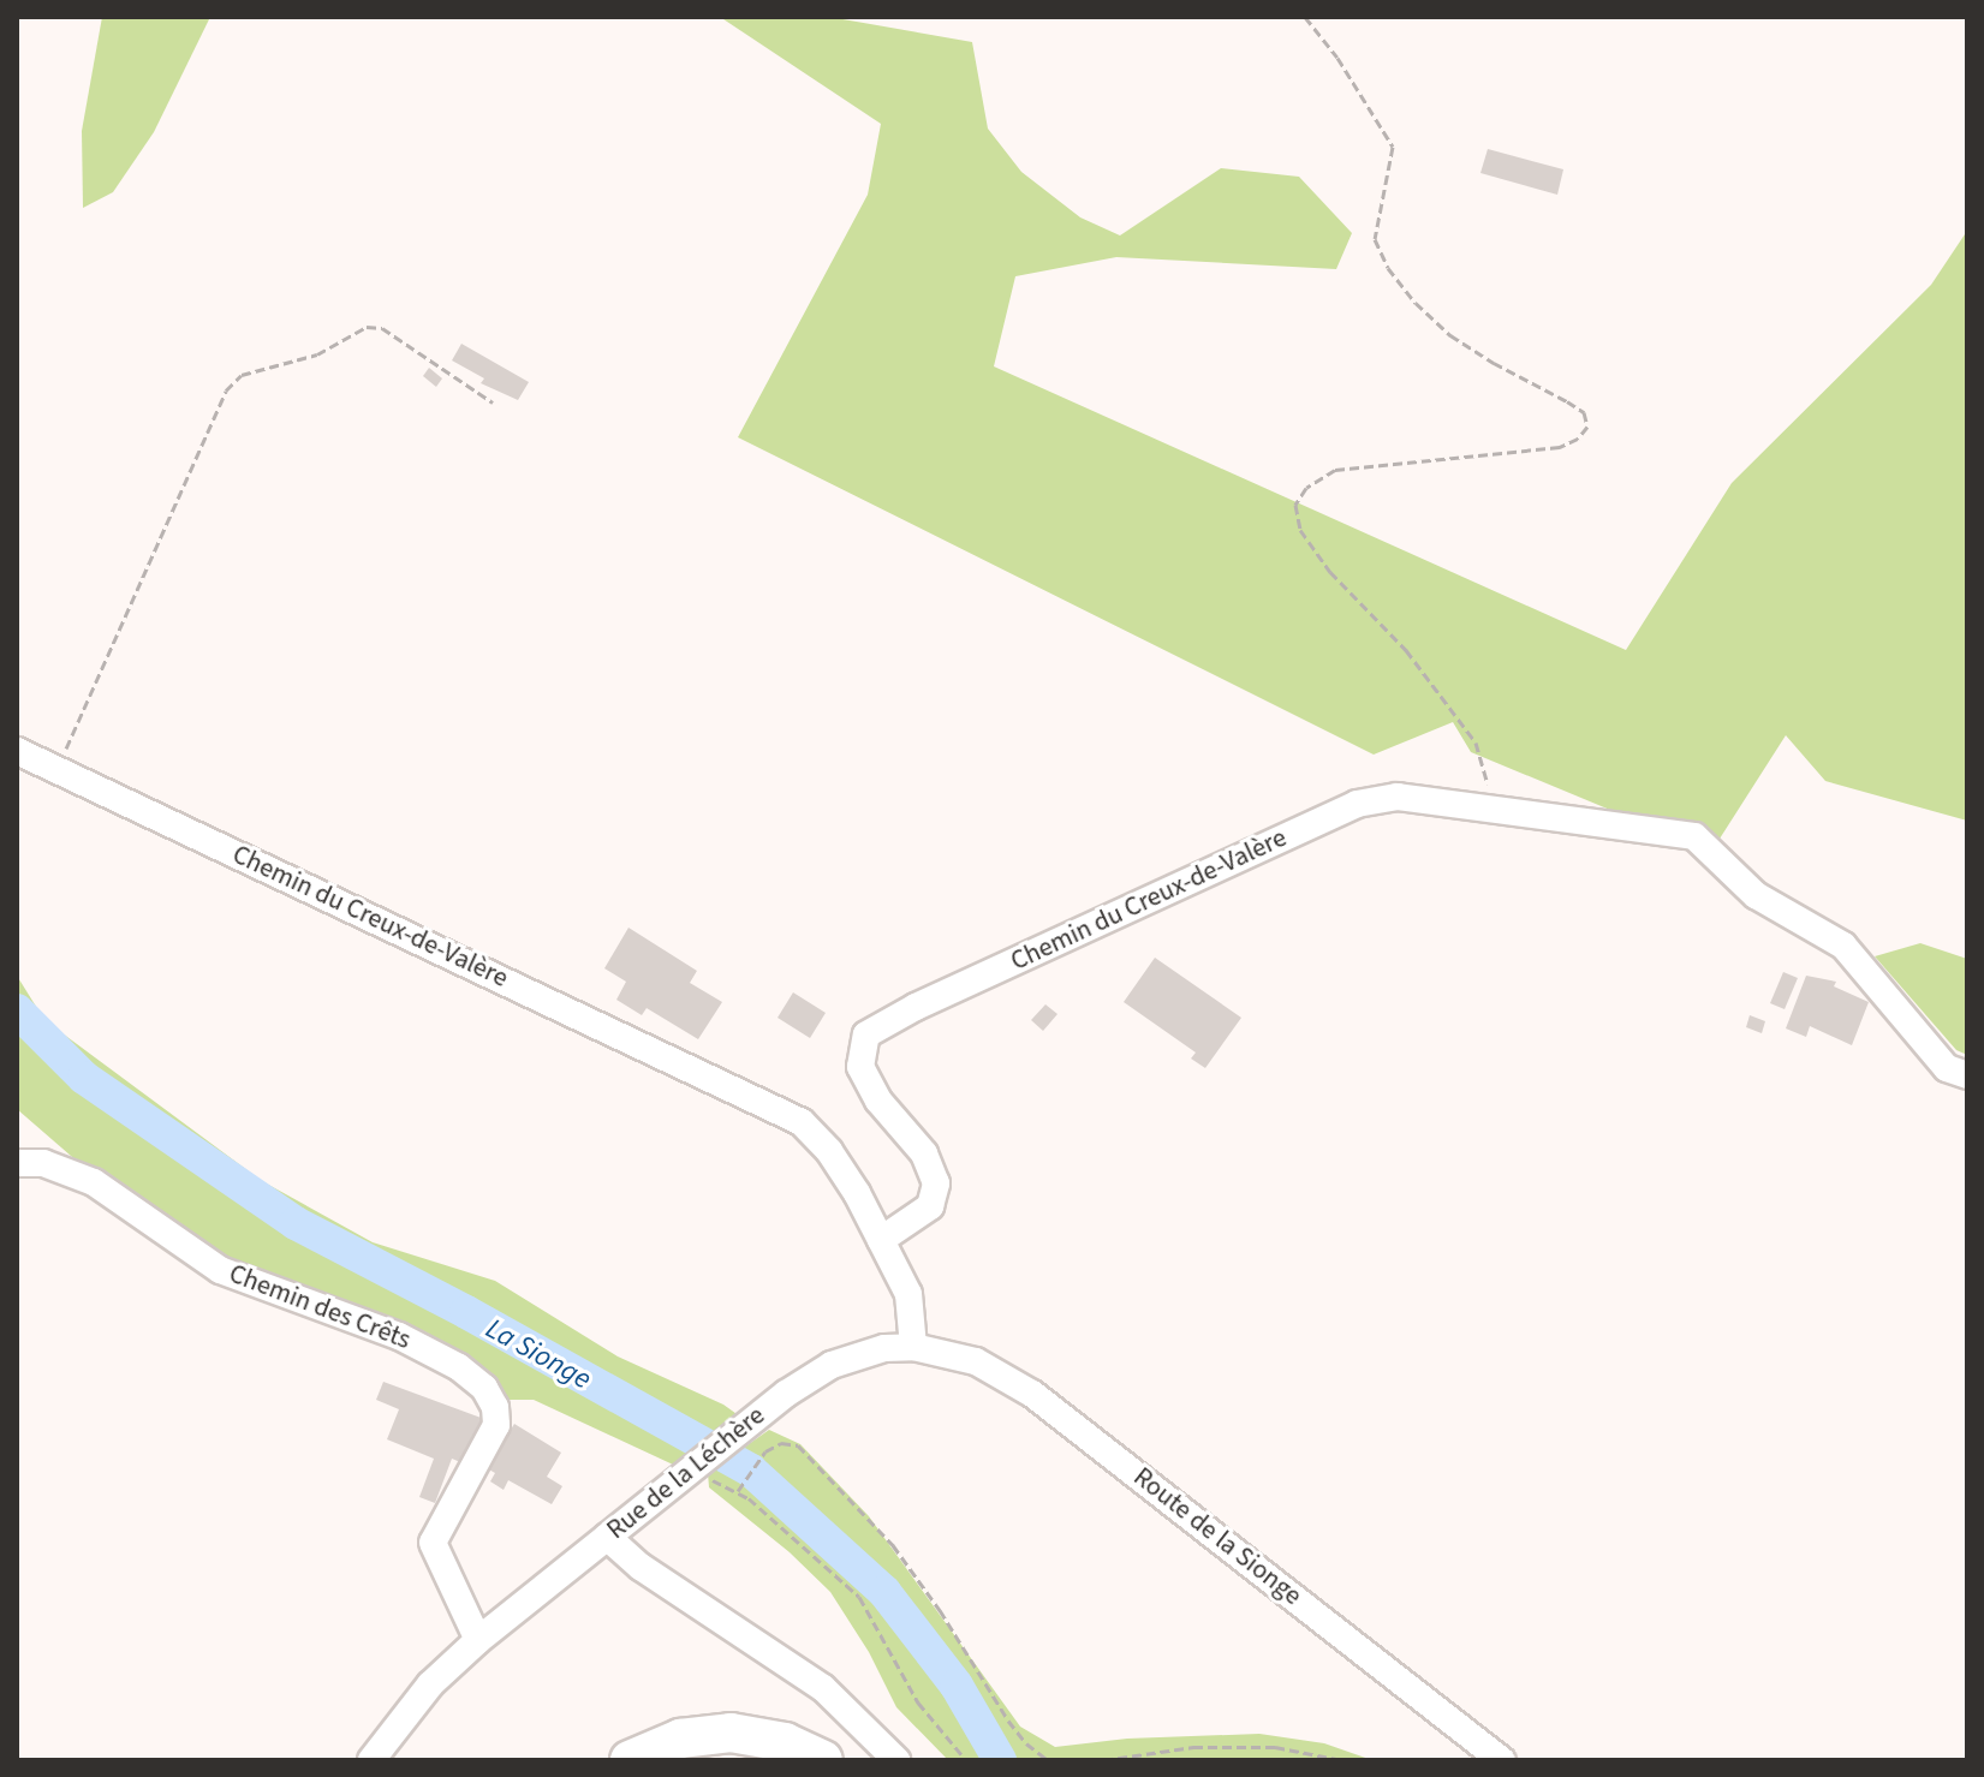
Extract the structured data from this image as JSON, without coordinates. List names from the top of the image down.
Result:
{
  "streets": {
    "street": [
      "Chemin du Creux-de-Valère",
      "Chemin des Crêts",
      "Rue de la Léchère",
      "Route de la Sionge"
    ]
  },
  "crossings": [
    ["Chemin du Creux-de-Valère", "Rue de la Léchère"],
    ["Chemin du Creux-de-Valère", "Route de la Sionge"],
    ["Chemin des Crêts", "Rue de la Léchère"],
    ["Rue de la Léchère", "Route de la Sionge"]
  ],
  "water": ["La Sionge"]
}
